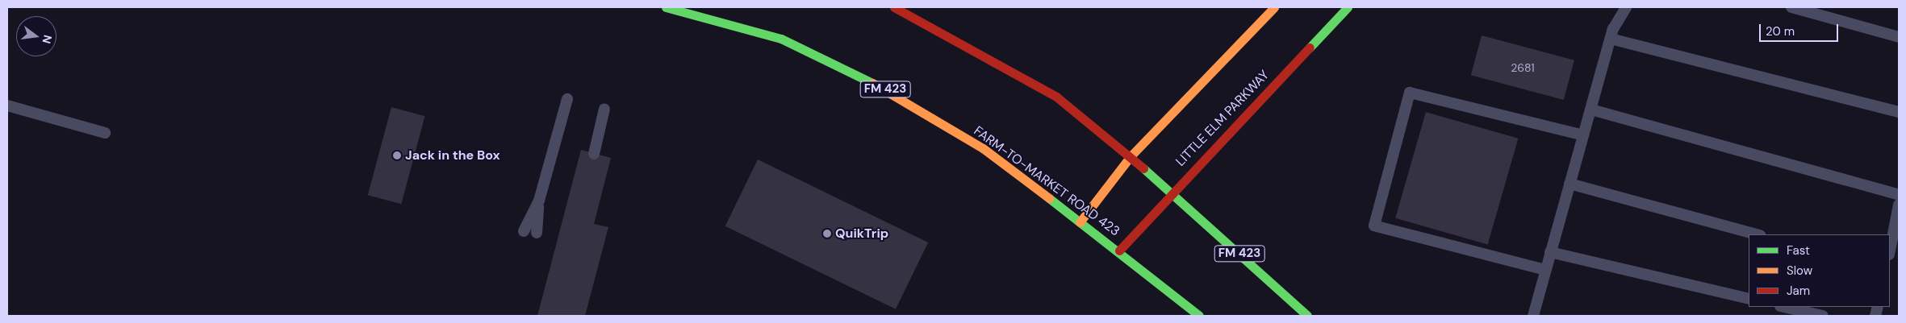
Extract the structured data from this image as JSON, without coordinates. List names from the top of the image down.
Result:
{
  "streets": {
    "main road": ["FM 423", "LITTLE ELM PARKWAY", "FARM-TO-MARKET ROAD 423"]
  },
  "crossings": [
    ["FM 423", "LITTLE ELM PARKWAY"],
    ["LITTLE ELM PARKWAY", "FARM-TO-MARKET ROAD 423"]
  ],
  "places": ["Jack in the Box", "QuikTrip"],
  "house_numbers": ["2681"],
  "legend": ["Fast", "Slow", "Jam"],
  "scale_bar": "20 m",
  "north": "right"
}
